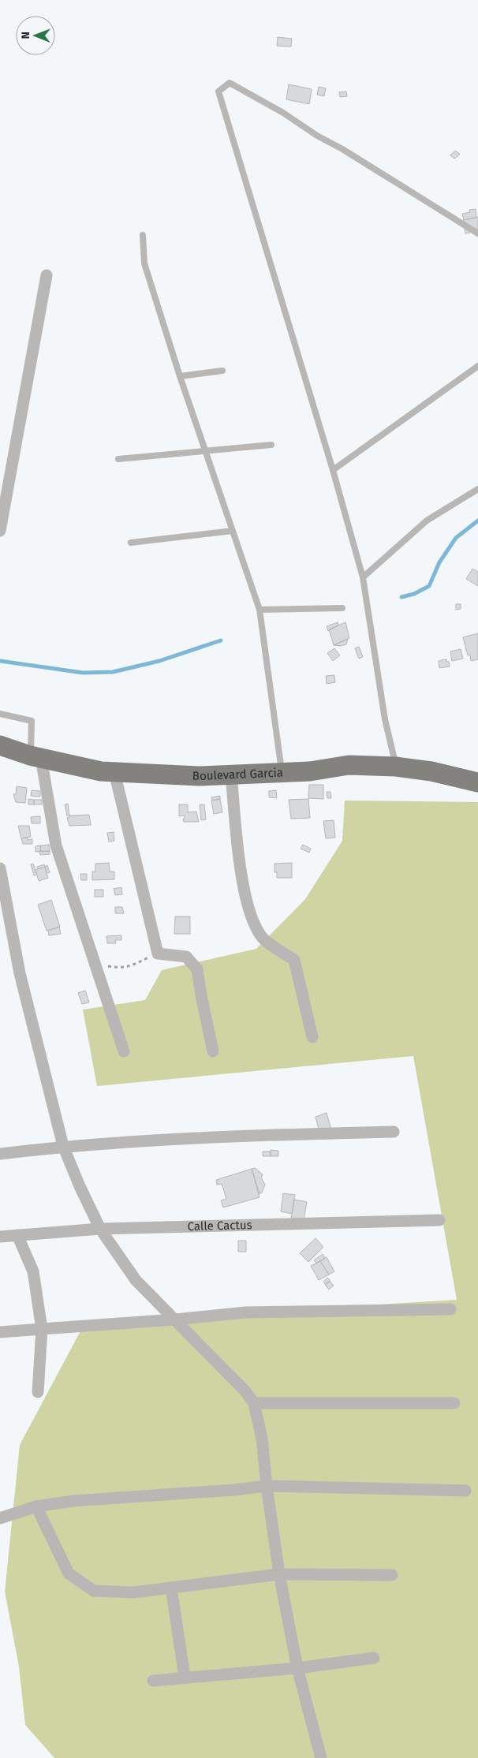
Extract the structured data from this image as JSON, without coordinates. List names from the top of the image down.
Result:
{
  "streets": {
    "main road": ["Boulevard Garcia"],
    "street": ["Calle Cactus"]
  },
  "north": "left"
}
